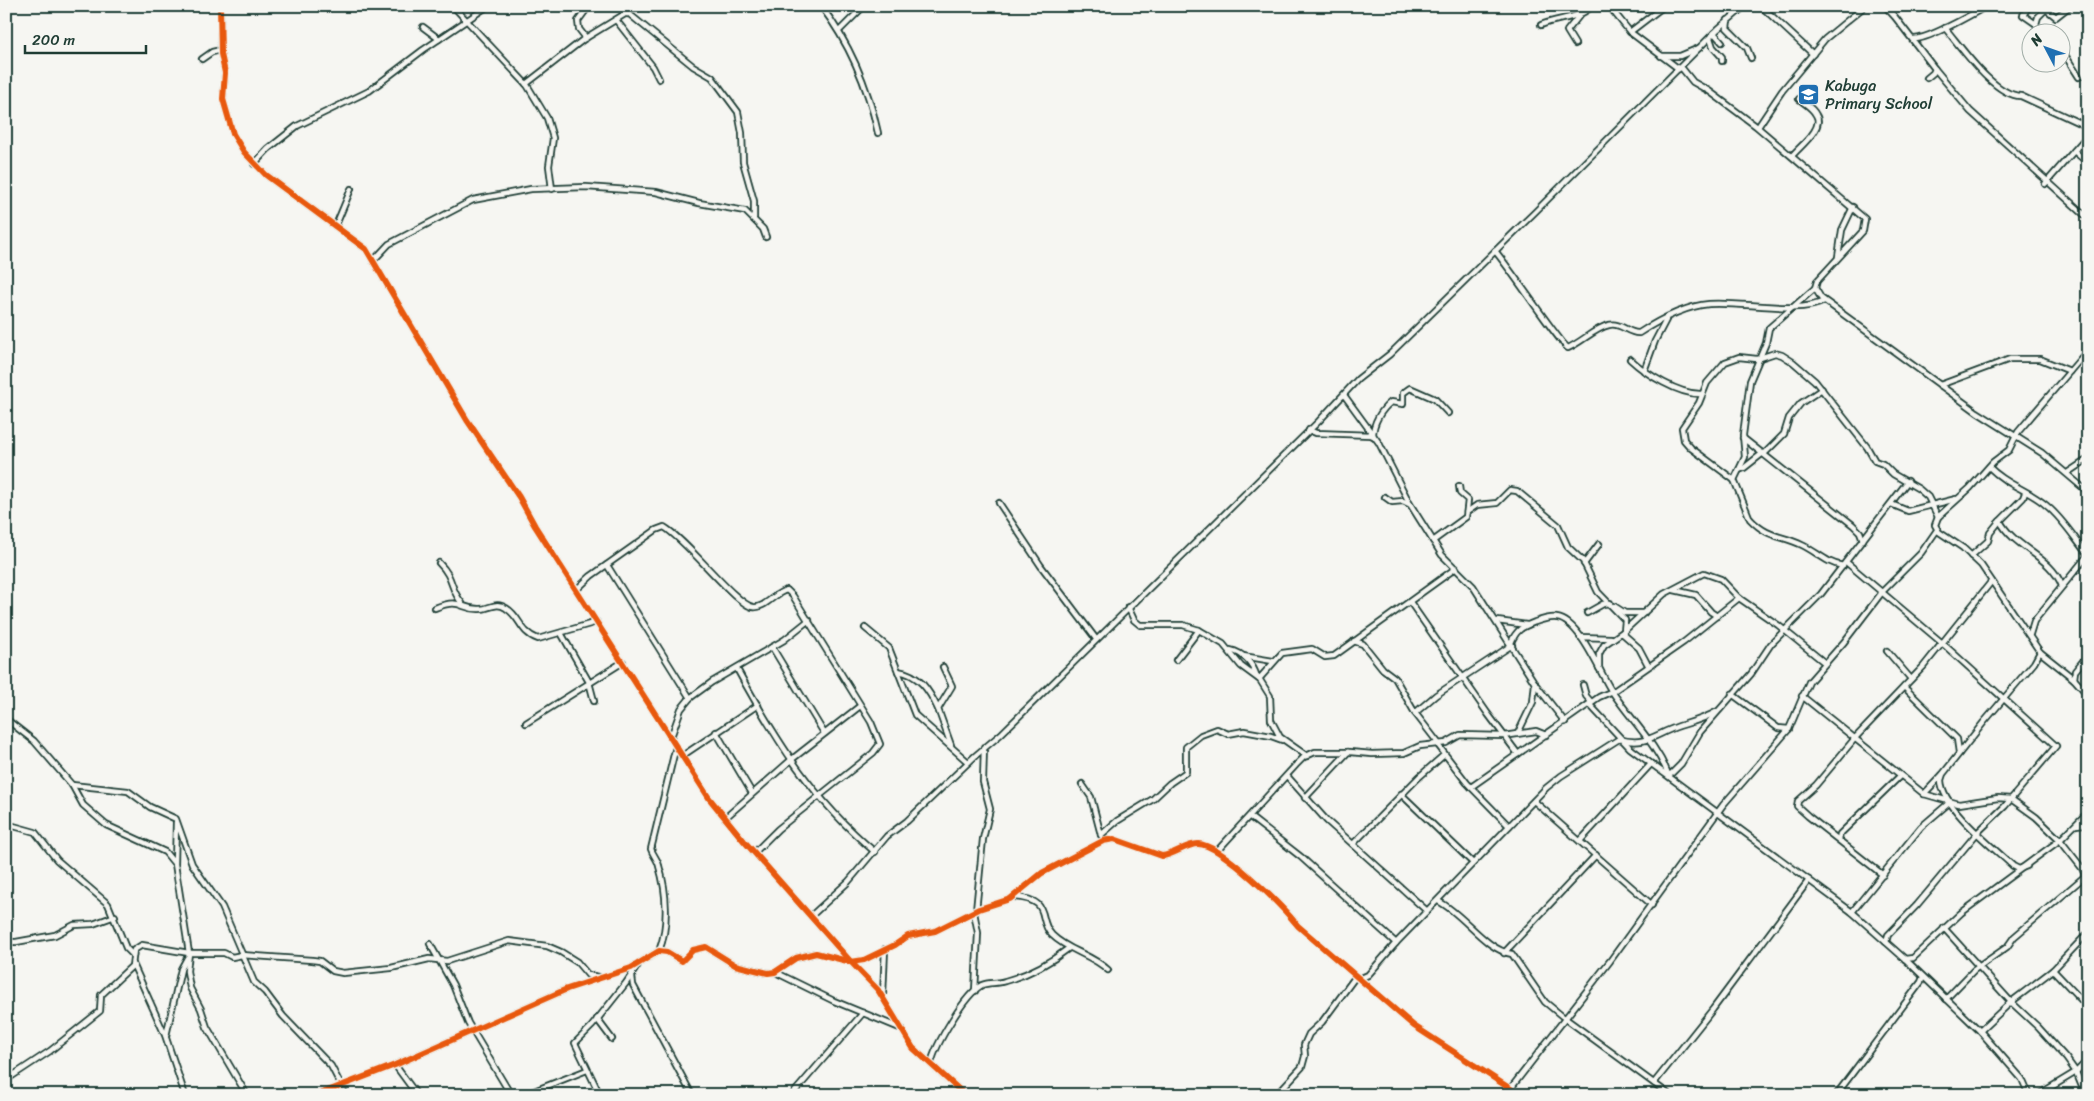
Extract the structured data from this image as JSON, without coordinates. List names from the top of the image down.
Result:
{
  "places": {
    "school or university": ["Kabuga Primary School"]
  },
  "scale_bar": "200 m",
  "north": "top left"
}
